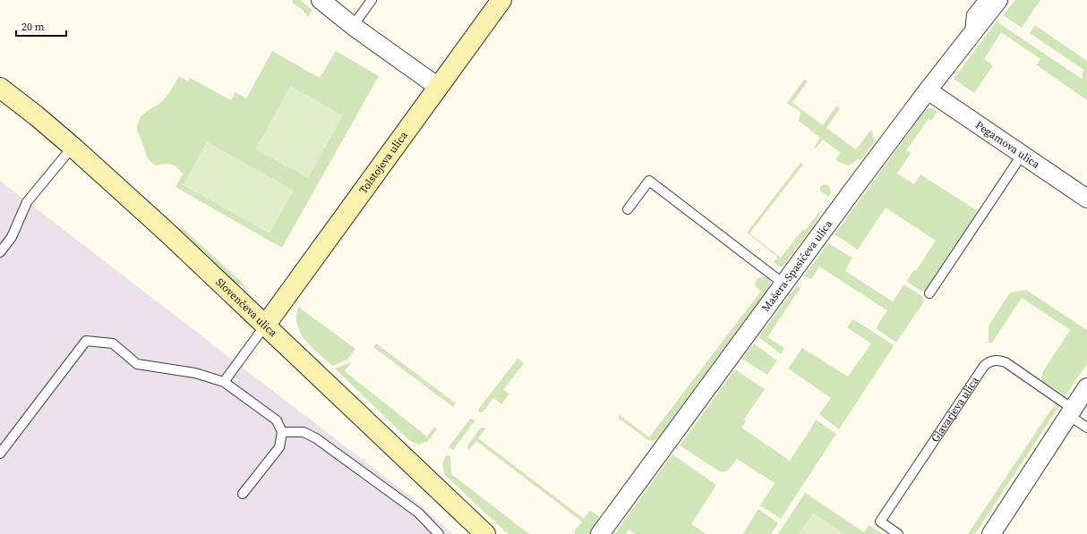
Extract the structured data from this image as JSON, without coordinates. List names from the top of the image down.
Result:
{
  "streets": {
    "street": [
      "Pegamova ulica",
      "Tolstojeva ulica",
      "Mašera-Spasićeva ulica",
      "Slovenčeva ulica"
    ],
    "lane": ["Glavarjeva ulica"]
  },
  "crossings": [
    ["Pegamova ulica", "Mašera-Spasićeva ulica"],
    ["Tolstojeva ulica", "Slovenčeva ulica"]
  ],
  "scale_bar": "20 m"
}
